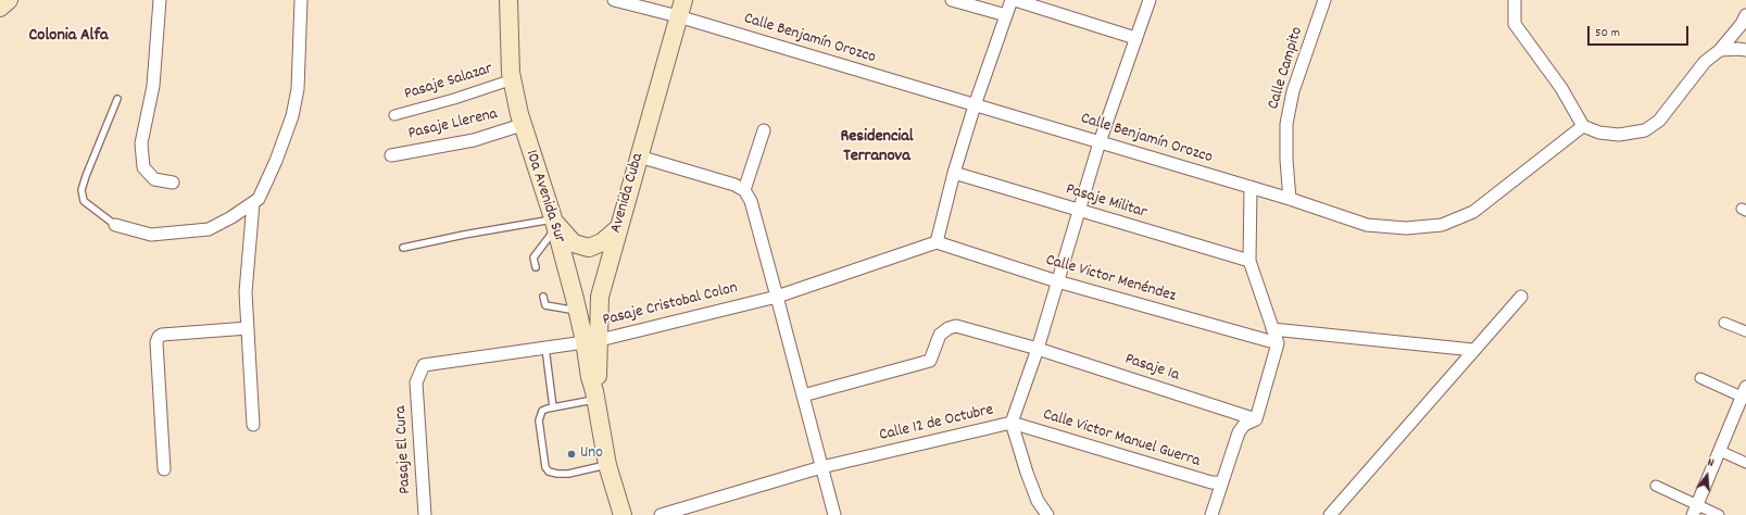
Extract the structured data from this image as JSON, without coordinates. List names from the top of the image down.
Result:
{
  "streets": {
    "main road": ["Avenida Cuba", "10a Avenida Sur"],
    "street": [
      "Calle Benjamín Orozco",
      "Calle Campito",
      "Pasaje Salazar",
      "Pasaje Llerena",
      "Pasaje Militar",
      "Calle Victor Menéndez",
      "Pasaje Cristobal Colon",
      "Pasaje 1a",
      "Calle 12 de Octubre",
      "Calle Victor Manuel Guerra",
      "Pasaje El Cura"
    ]
  },
  "crossings": [
    ["Calle Benjamín Orozco", "Calle Campito"],
    ["Calle Benjamín Orozco", "Avenida Cuba"],
    ["Calle Benjamín Orozco", "Calle 12 de Octubre"],
    ["Pasaje Salazar", "10a Avenida Sur"],
    ["Pasaje Llerena", "10a Avenida Sur"],
    ["Avenida Cuba", "10a Avenida Sur"],
    ["Avenida Cuba", "Pasaje Cristobal Colon"],
    ["10a Avenida Sur", "Pasaje Cristobal Colon"],
    ["Pasaje Militar", "Calle 12 de Octubre"],
    ["Calle Victor Menéndez", "Pasaje Cristobal Colon"],
    ["Calle Victor Menéndez", "Calle 12 de Octubre"],
    ["Pasaje Cristobal Colon", "Pasaje El Cura"],
    ["Pasaje 1a", "Calle 12 de Octubre"],
    ["Calle 12 de Octubre", "Calle Victor Manuel Guerra"]
  ],
  "districts": ["Colonia Alfa", "Residencial Terranova"],
  "places": ["Uno"],
  "scale_bar": "50 m",
  "north": "top"
}
